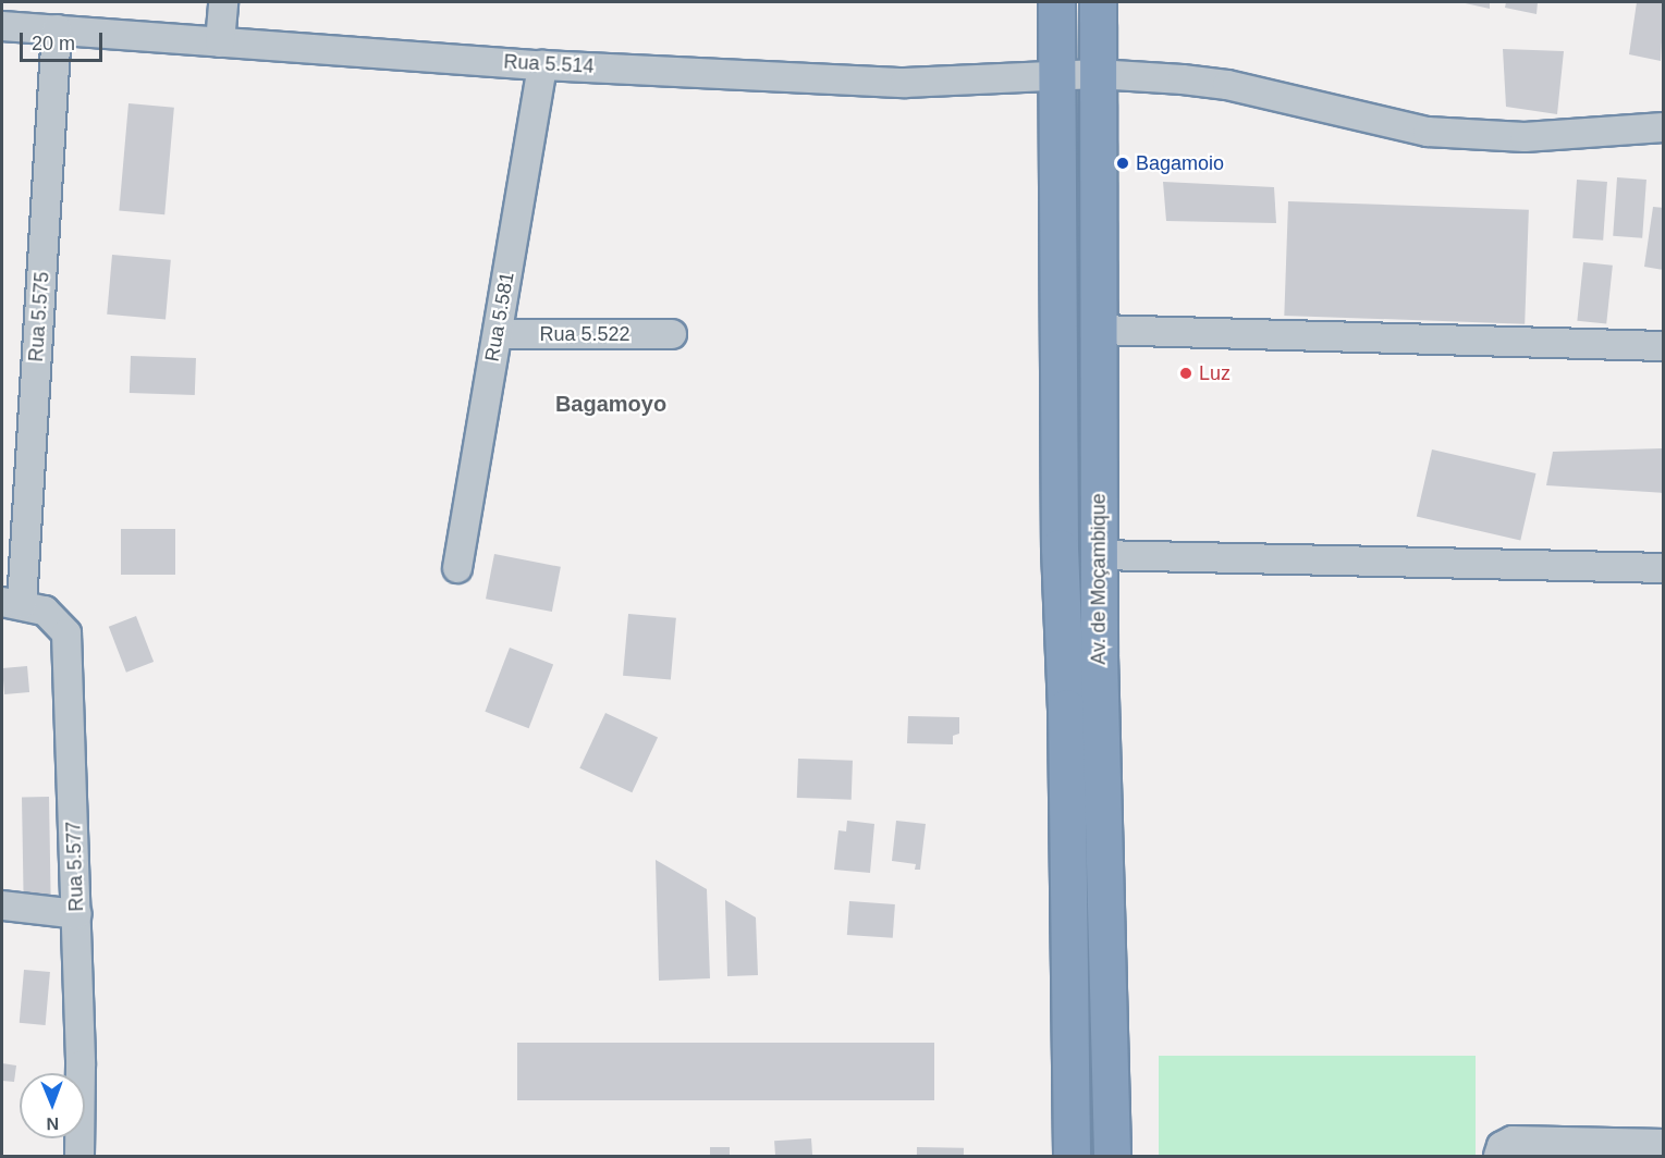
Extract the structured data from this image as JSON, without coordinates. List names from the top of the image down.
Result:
{
  "streets": {
    "highway": ["Av. de Moçambique"],
    "street": [
      "Rua 5.514",
      "Rua 5.575",
      "Rua 5.581",
      "Rua 5.522",
      "Rua 5.577"
    ]
  },
  "crossings": [
    ["Rua 5.514", "Rua 5.575"],
    ["Rua 5.514", "Rua 5.581"],
    ["Rua 5.514", "Av. de Moçambique"],
    ["Rua 5.575", "Rua 5.577"],
    ["Rua 5.581", "Rua 5.522"]
  ],
  "districts": ["Bagamoyo"],
  "places": ["Bagamoio", "Luz"],
  "scale_bar": "20 m",
  "north": "bottom"
}
